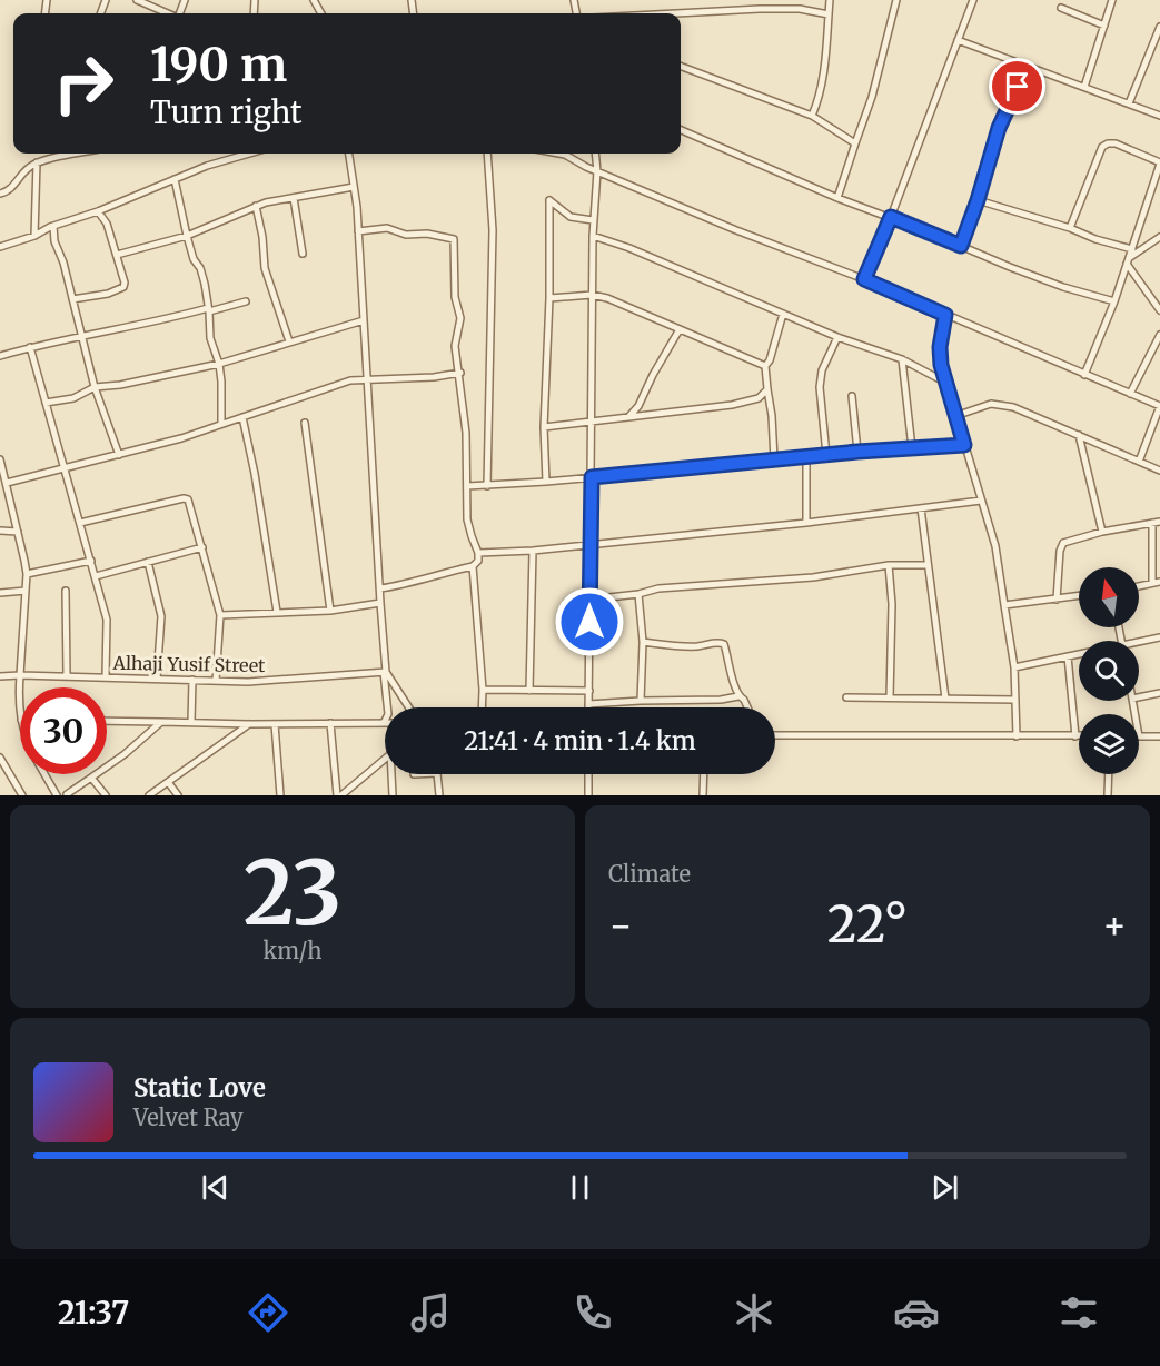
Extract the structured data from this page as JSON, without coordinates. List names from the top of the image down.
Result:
{
  "streets": {
    "street": ["Alhaji Yusif Street"]
  },
  "north": "top",
  "page": {
    "turn": ["190 m", "Turn right"],
    "limit": "30",
    "trip": "21:41 · 4 min · 1.4 km",
    "tile": [
      ["23", "km/h"],
      "Climate"
    ],
    "heat": ["−", "22°", "+"],
    "song": ["Static Love", "Velvet Ray"],
    "tabs": "21:37"
  }
}
